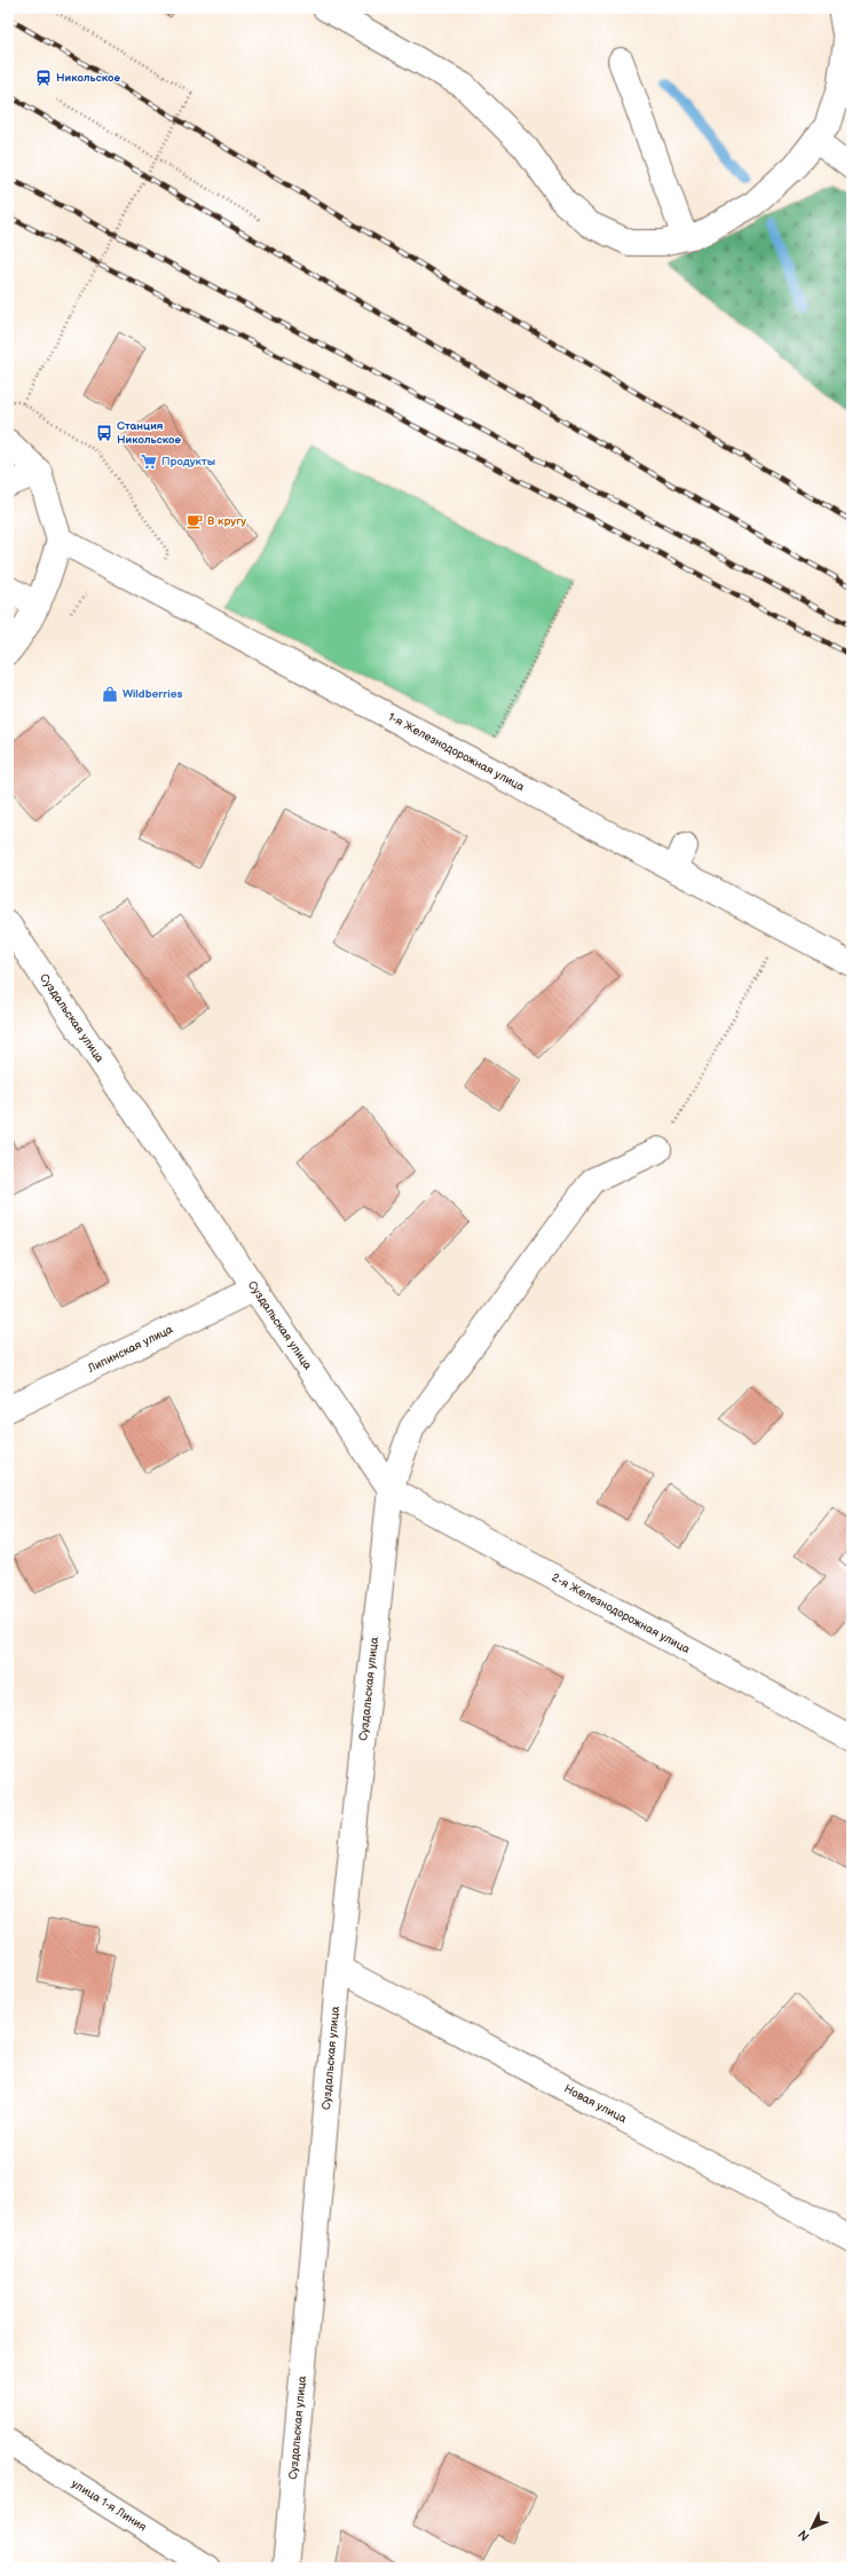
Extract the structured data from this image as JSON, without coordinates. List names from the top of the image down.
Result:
{
  "streets": {
    "street": [
      "1-я Железнодорожная улица",
      "Суздальская улица",
      "Липинская улица",
      "2-я Железнодорожная улица",
      "Новая улица",
      "улица 1-я Линия"
    ]
  },
  "crossings": [
    ["Суздальская улица", "Липинская улица"],
    ["Суздальская улица", "2-я Железнодорожная улица"],
    ["Суздальская улица", "Новая улица"]
  ],
  "places": {
    "station": ["Никольское"],
    "bus stop": ["Станция Никольское"],
    "supermarket": ["Продукты"],
    "cafe": ["В кругу"],
    "shop": ["Wildberries"]
  },
  "north": "bottom left"
}
